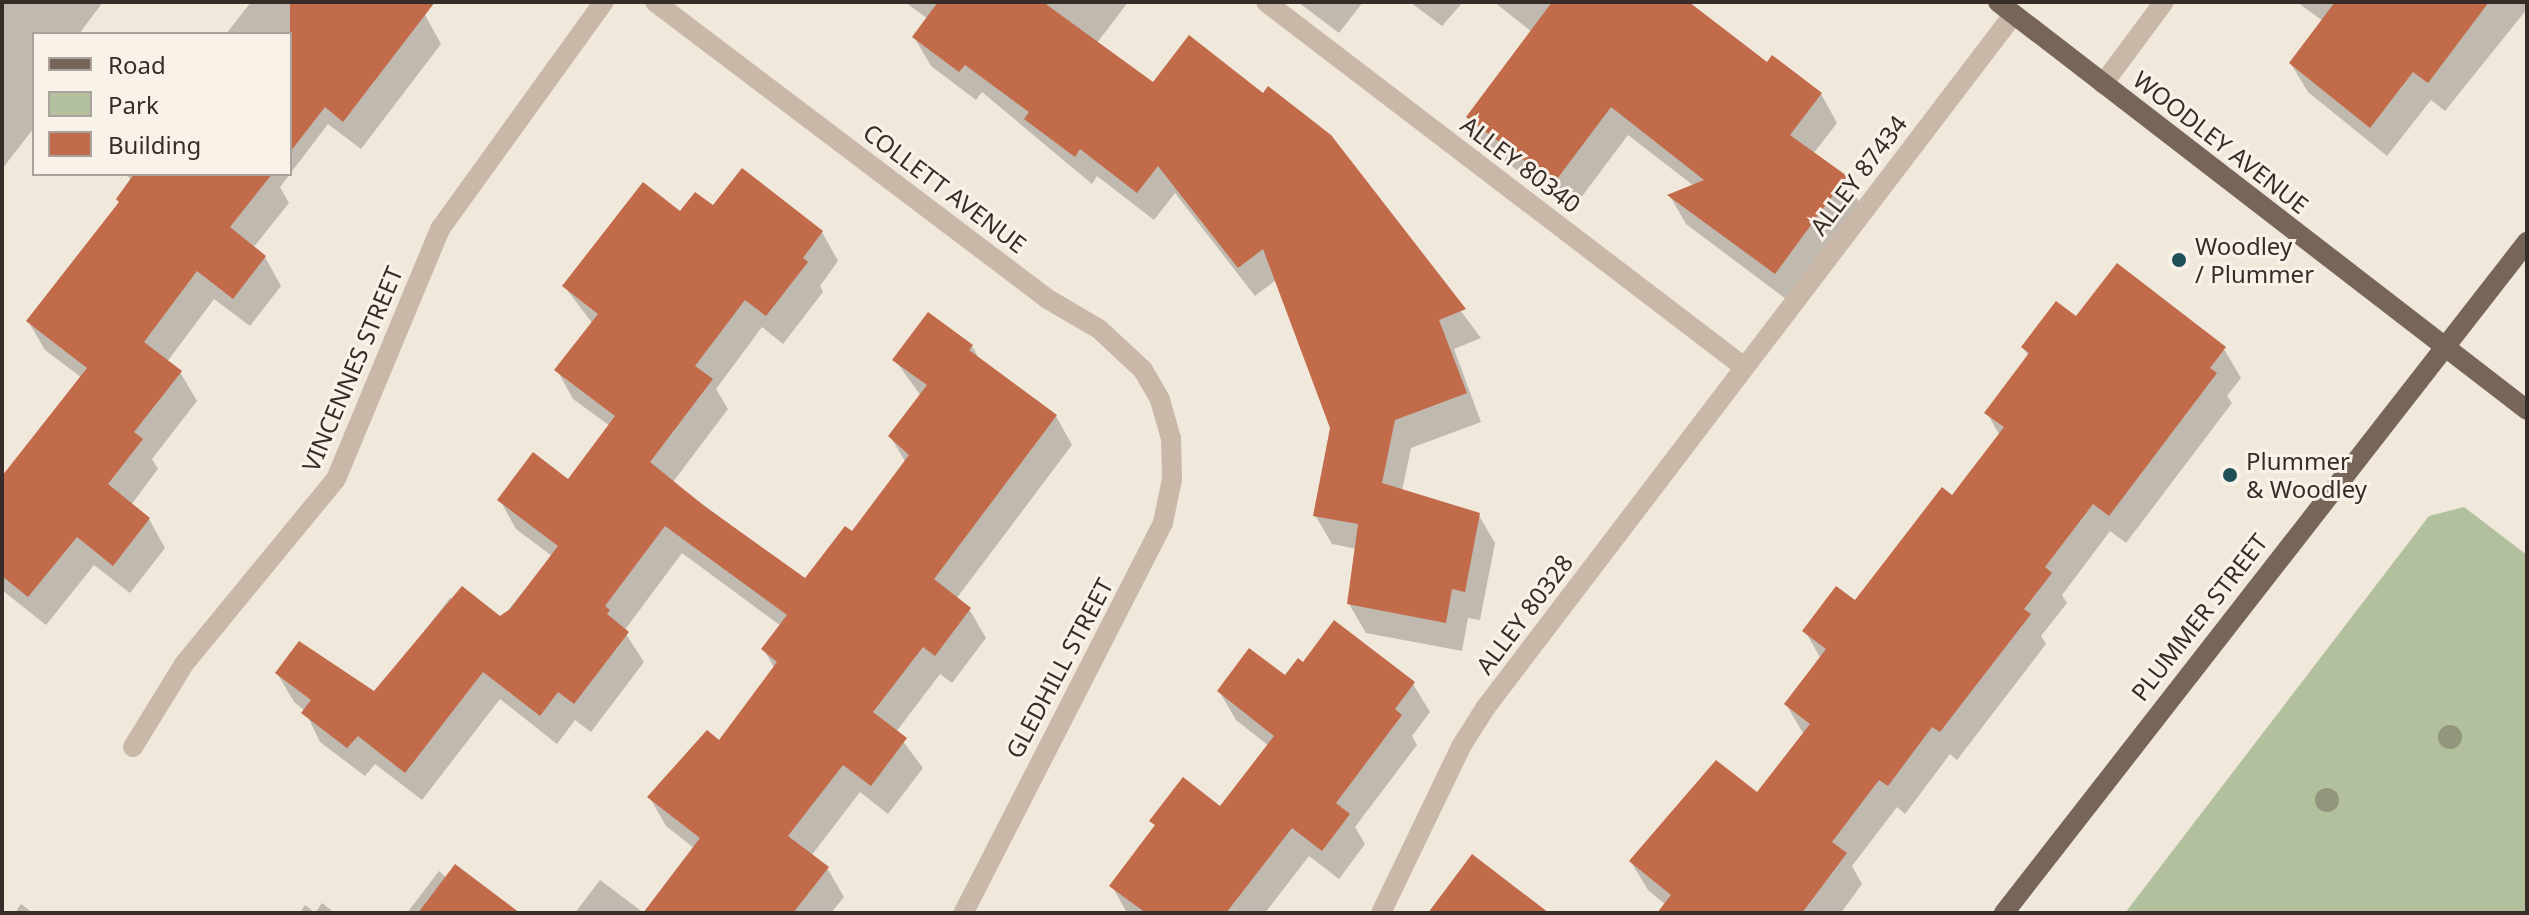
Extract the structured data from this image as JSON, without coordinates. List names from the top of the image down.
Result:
{
  "streets": {
    "main road": ["WOODLEY AVENUE", "PLUMMER STREET"],
    "street": [
      "ALLEY 80340",
      "ALLEY 87434",
      "COLLETT AVENUE",
      "VINCENNES STREET",
      "ALLEY 80328",
      "GLEDHILL STREET"
    ]
  },
  "crossings": [
    ["WOODLEY AVENUE", "ALLEY 87434"],
    ["WOODLEY AVENUE", "PLUMMER STREET"],
    ["ALLEY 80340", "ALLEY 87434"],
    ["ALLEY 80340", "ALLEY 80328"],
    ["ALLEY 87434", "ALLEY 80328"],
    ["COLLETT AVENUE", "GLEDHILL STREET"]
  ],
  "places": ["Woodley / Plummer", "Plummer & Woodley"],
  "legend": ["Road", "Park", "Building"]
}
